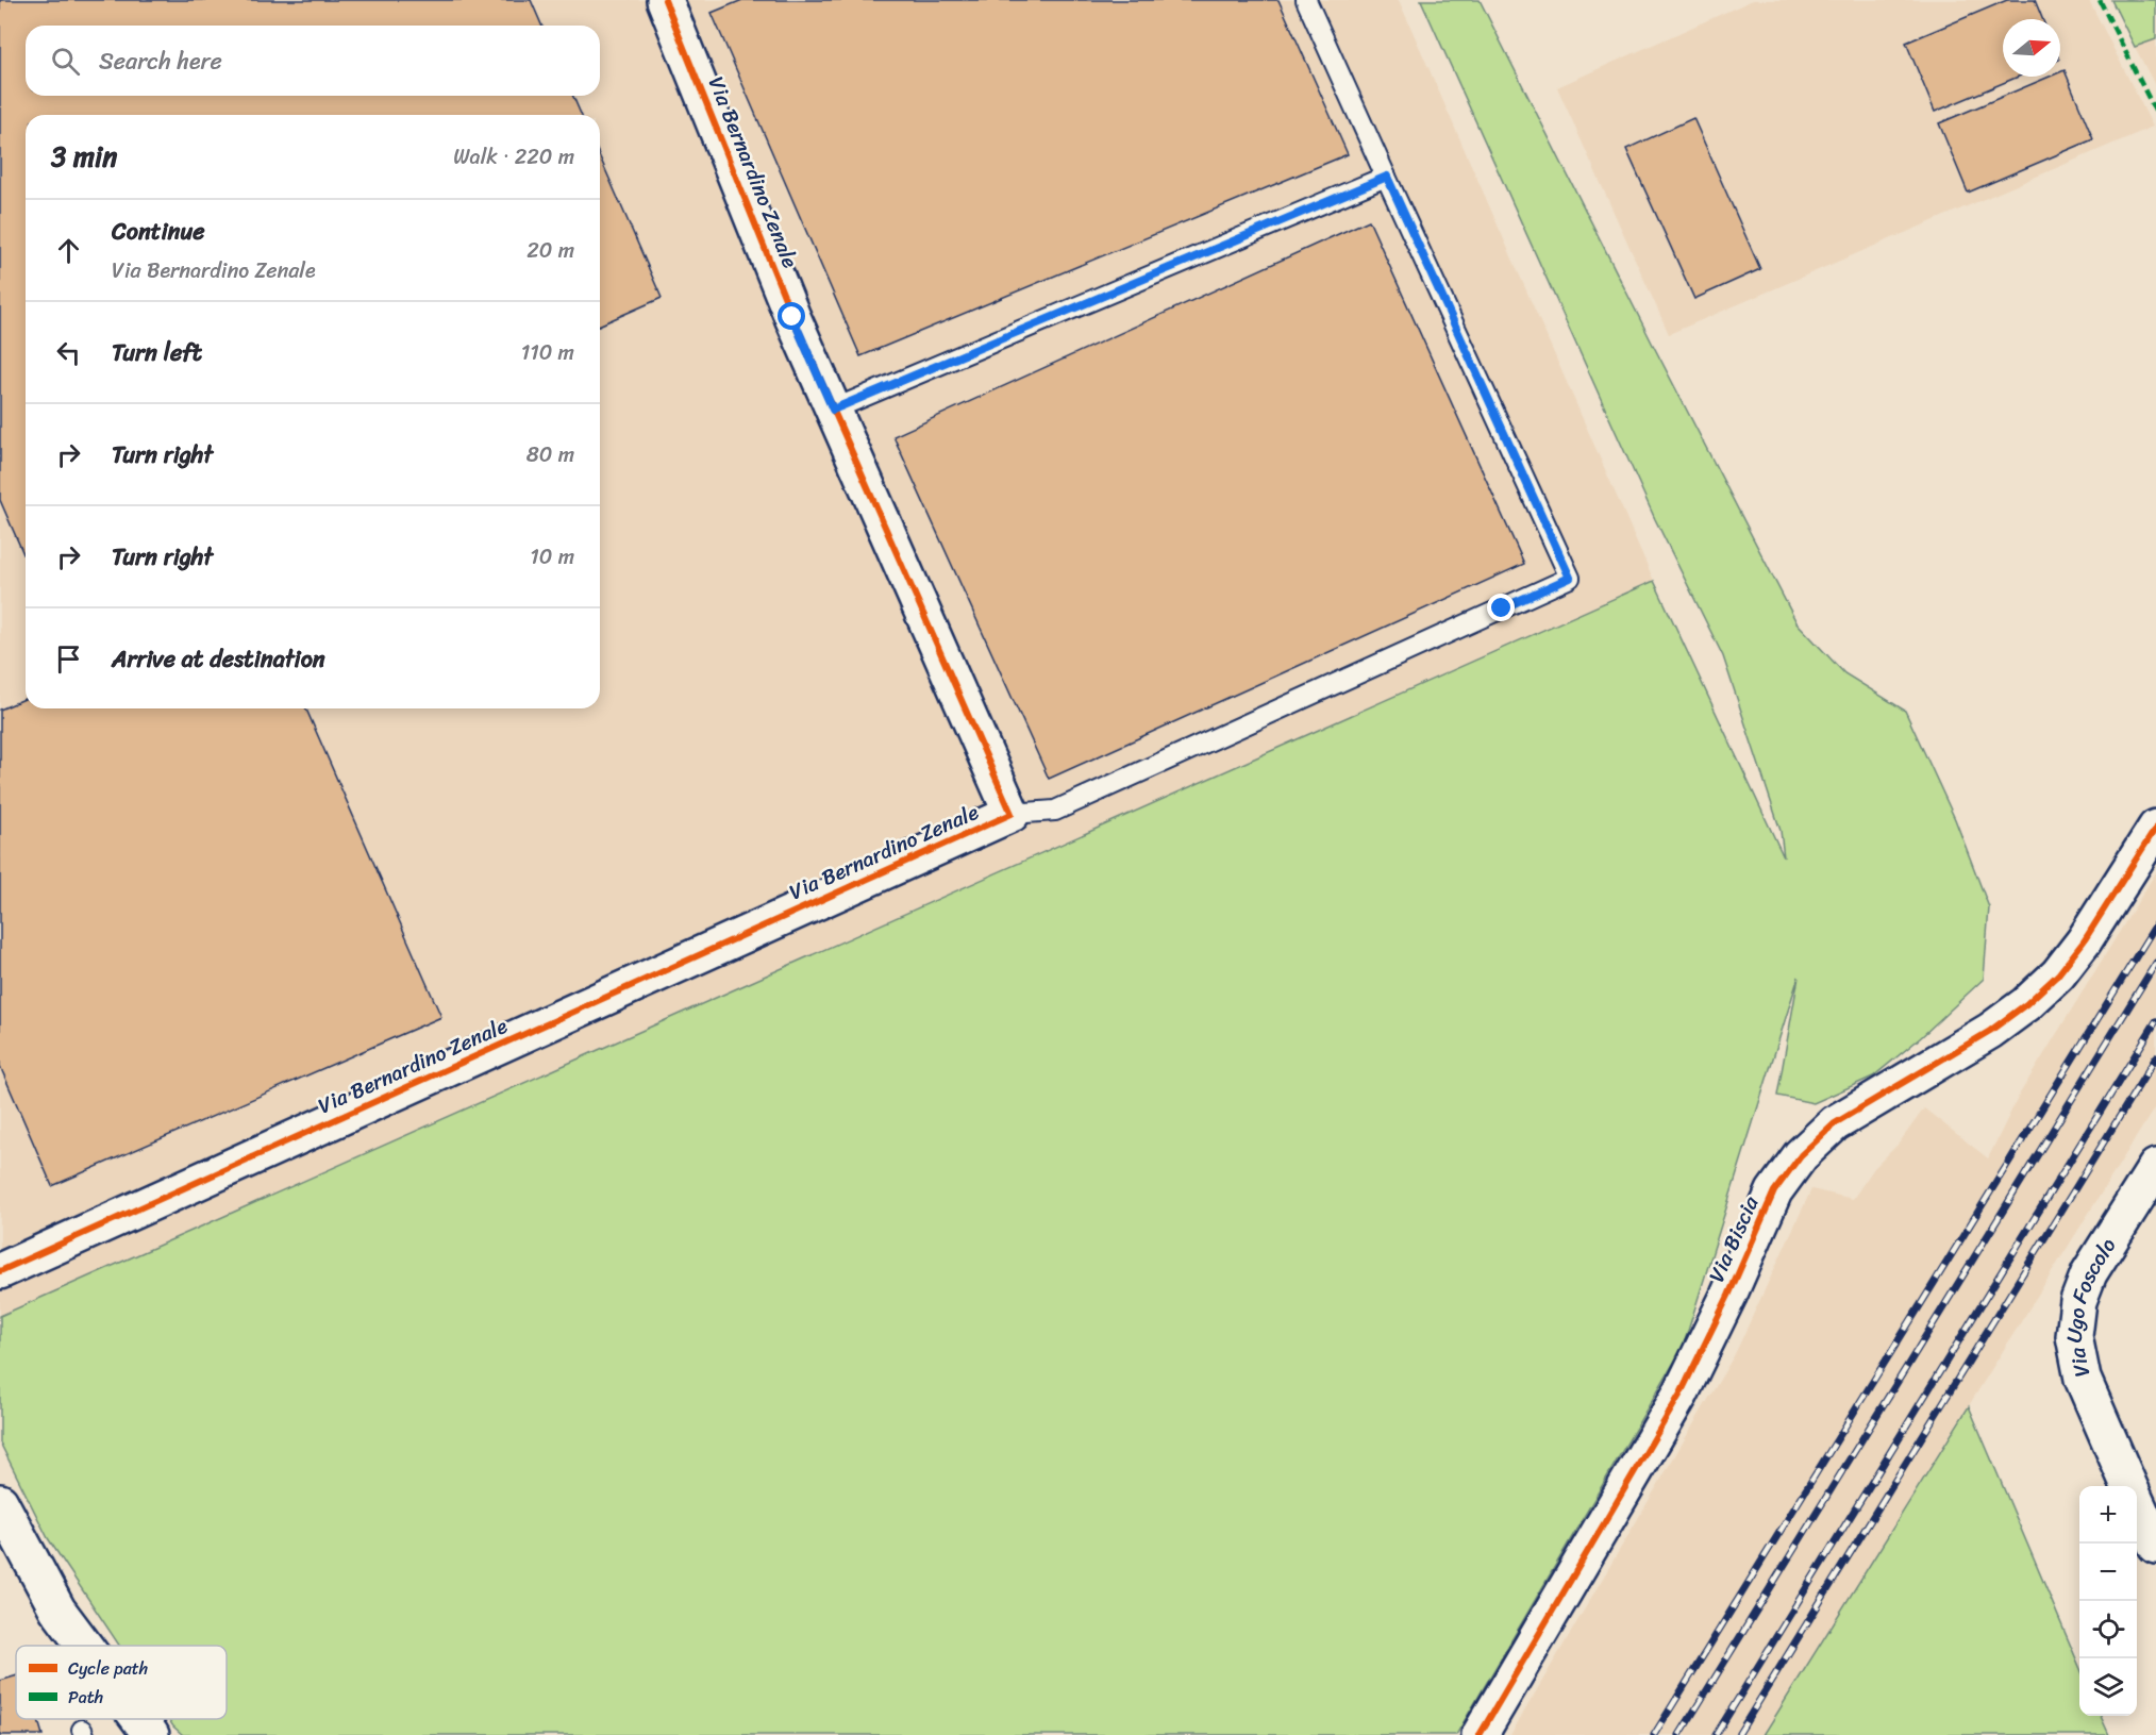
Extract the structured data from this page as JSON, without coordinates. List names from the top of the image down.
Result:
{
  "streets": {
    "street": ["Via Bernardino Zenale", "Via Biscia", "Via Ugo Foscolo"]
  },
  "legend": ["Cycle path", "Path"],
  "north": "right",
  "page": {
    "search": "Search here",
    "heading": ["3 min", "Walk · 220 m"],
    "list": [
      ["Continue", "Via Bernardino Zenale", "20 m"],
      ["Turn left", "110 m"],
      ["Turn right", "80 m"],
      ["Turn right", "10 m"],
      "Arrive at destination"
    ],
    "map_buttons": ["+", "−"]
  }
}
